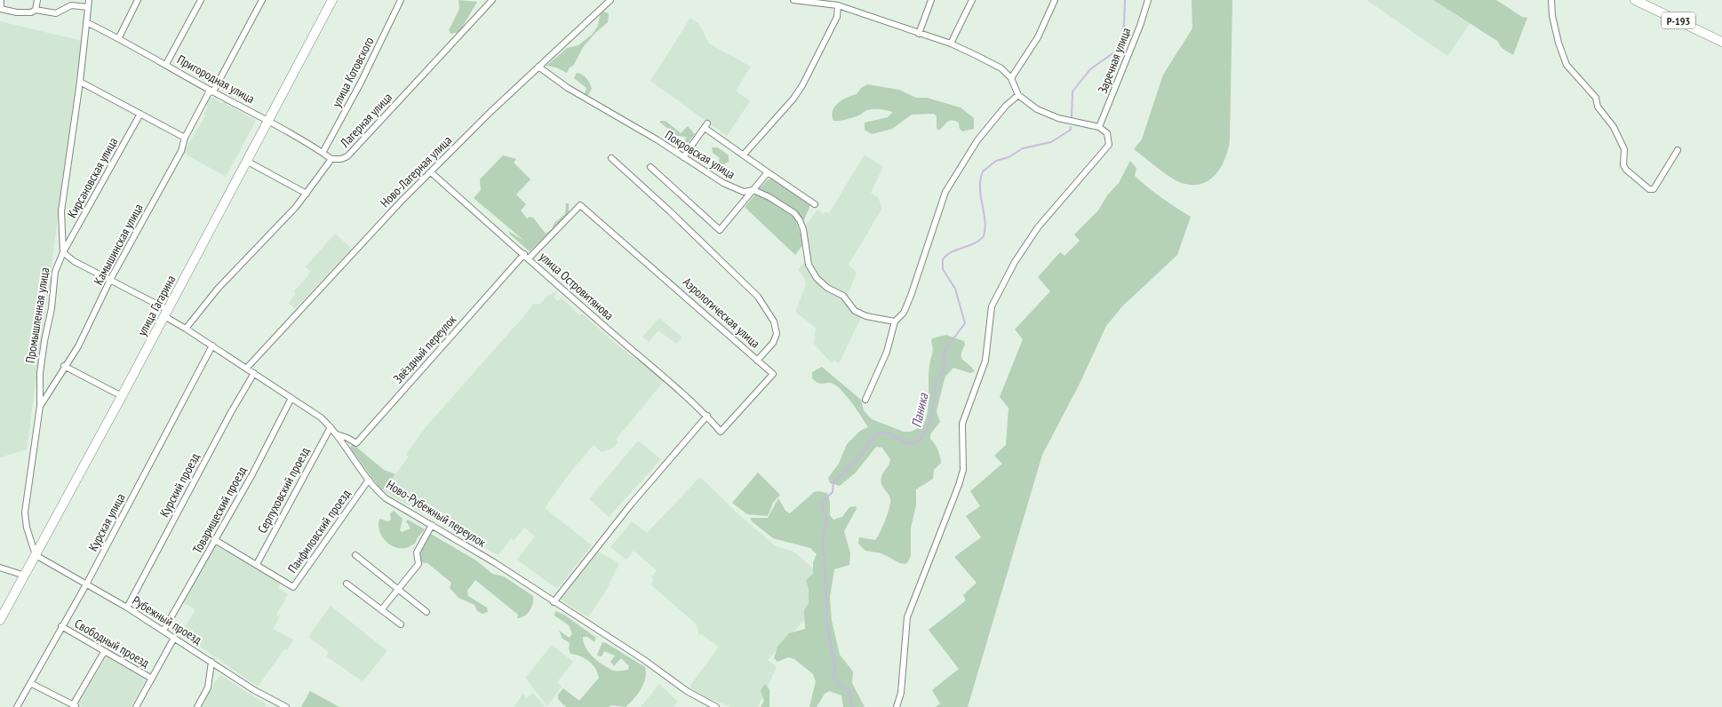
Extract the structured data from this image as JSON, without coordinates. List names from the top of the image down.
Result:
{
  "streets": {
    "main road": ["Р-193", "улица Гагарина"],
    "street": [
      "Заречная улица",
      "улица Котовского",
      "Пригородная улица",
      "Лагерная улица",
      "Покровская улица",
      "Ново-Лагерная улица",
      "Кирсановская улица",
      "Камышинская улица",
      "улица Островитянова",
      "Аэрологическая улица",
      "Промышленная улица",
      "Звёздный переулок",
      "Курский проезд",
      "Серпуховский проезд",
      "Товарищеский проезд",
      "Ново-Рубежный переулок",
      "Курская улица",
      "Панфиловский проезд",
      "Рубежный проезд",
      "Свободный проезд"
    ]
  },
  "crossings": [
    ["улица Котовского", "Пригородная улица"],
    ["Пригородная улица", "Лагерная улица"],
    ["Пригородная улица", "Камышинская улица"],
    ["Пригородная улица", "улица Гагарина"],
    ["Пригородная улица", "Промышленная улица"],
    ["Лагерная улица", "Ново-Рубежный переулок"],
    ["Покровская улица", "Ново-Лагерная улица"],
    ["Ново-Лагерная улица", "улица Островитянова"],
    ["Ново-Лагерная улица", "Ново-Рубежный переулок"],
    ["Кирсановская улица", "Промышленная улица"],
    ["Кирсановская улица", "Ново-Рубежный переулок"],
    ["Камышинская улица", "Промышленная улица"],
    ["Камышинская улица", "Ново-Рубежный переулок"],
    ["улица Островитянова", "Аэрологическая улица"],
    ["улица Островитянова", "Звёздный переулок"],
    ["улица Гагарина", "Промышленная улица"],
    ["улица Гагарина", "Ново-Рубежный переулок"],
    ["улица Гагарина", "Рубежный проезд"],
    ["Аэрологическая улица", "Звёздный переулок"],
    ["Промышленная улица", "Ново-Рубежный переулок"],
    ["Промышленная улица", "Рубежный проезд"],
    ["Звёздный переулок", "Ново-Рубежный переулок"],
    ["Курский проезд", "Ново-Рубежный переулок"],
    ["Курский проезд", "Рубежный проезд"],
    ["Серпуховский проезд", "Ново-Рубежный переулок"],
    ["Серпуховский проезд", "Панфиловский проезд"],
    ["Товарищеский проезд", "Ново-Рубежный переулок"],
    ["Товарищеский проезд", "Панфиловский проезд"],
    ["Товарищеский проезд", "Рубежный проезд"],
    ["Ново-Рубежный переулок", "Курская улица"],
    ["Ново-Рубежный переулок", "Панфиловский проезд"],
    ["Курская улица", "Рубежный проезд"],
    ["Курская улица", "Свободный проезд"]
  ],
  "water": ["Паника"]
}
